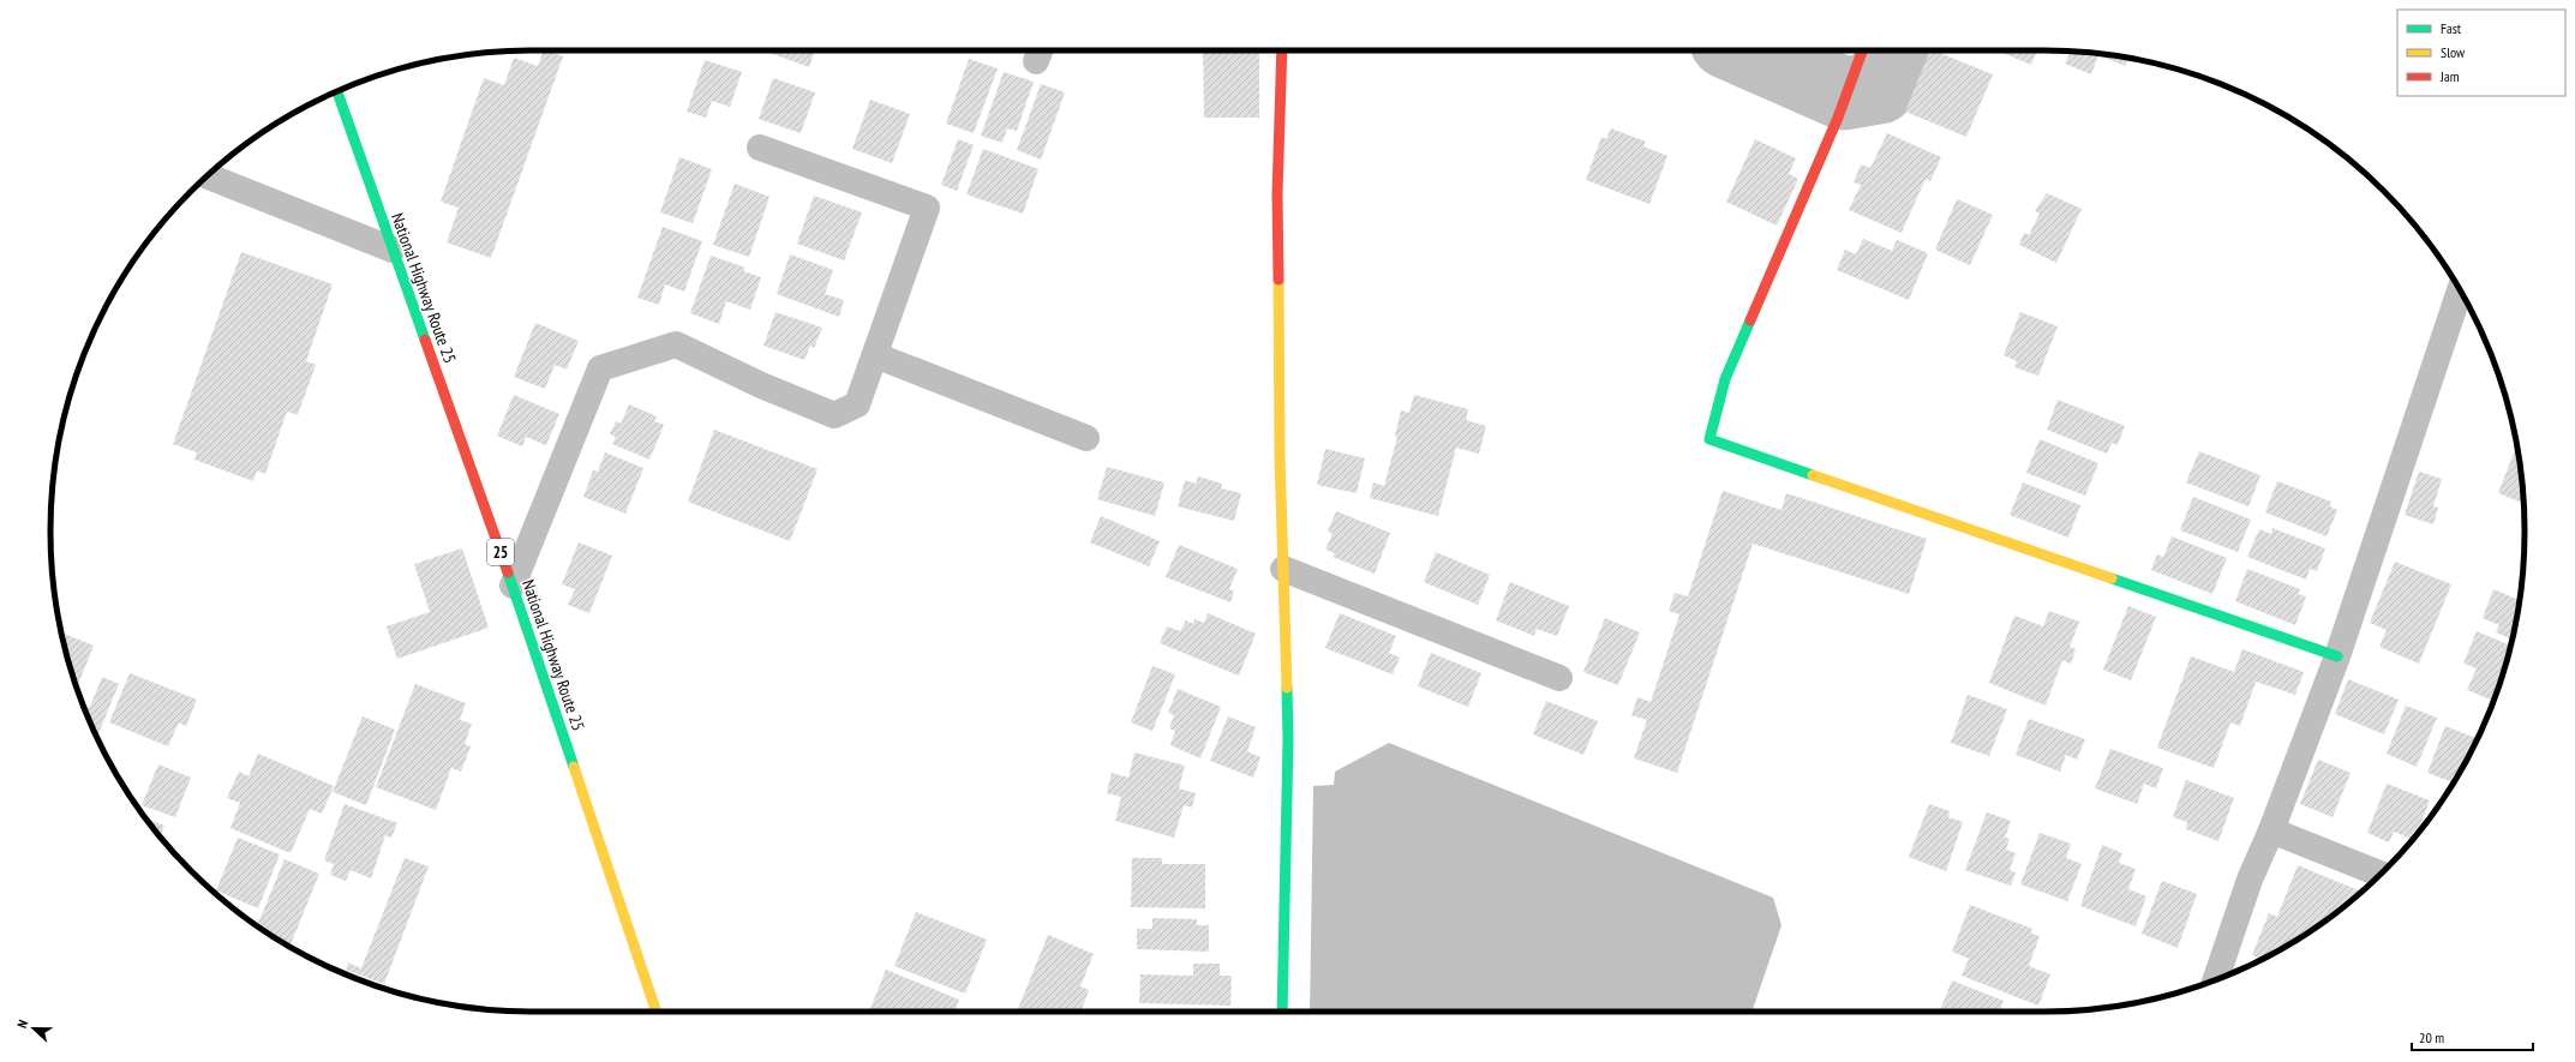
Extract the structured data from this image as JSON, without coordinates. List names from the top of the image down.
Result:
{
  "streets": {
    "main road": ["National Highway Route 25", "25"]
  },
  "legend": ["Fast", "Slow", "Jam"],
  "scale_bar": "20 m",
  "north": "left"
}
